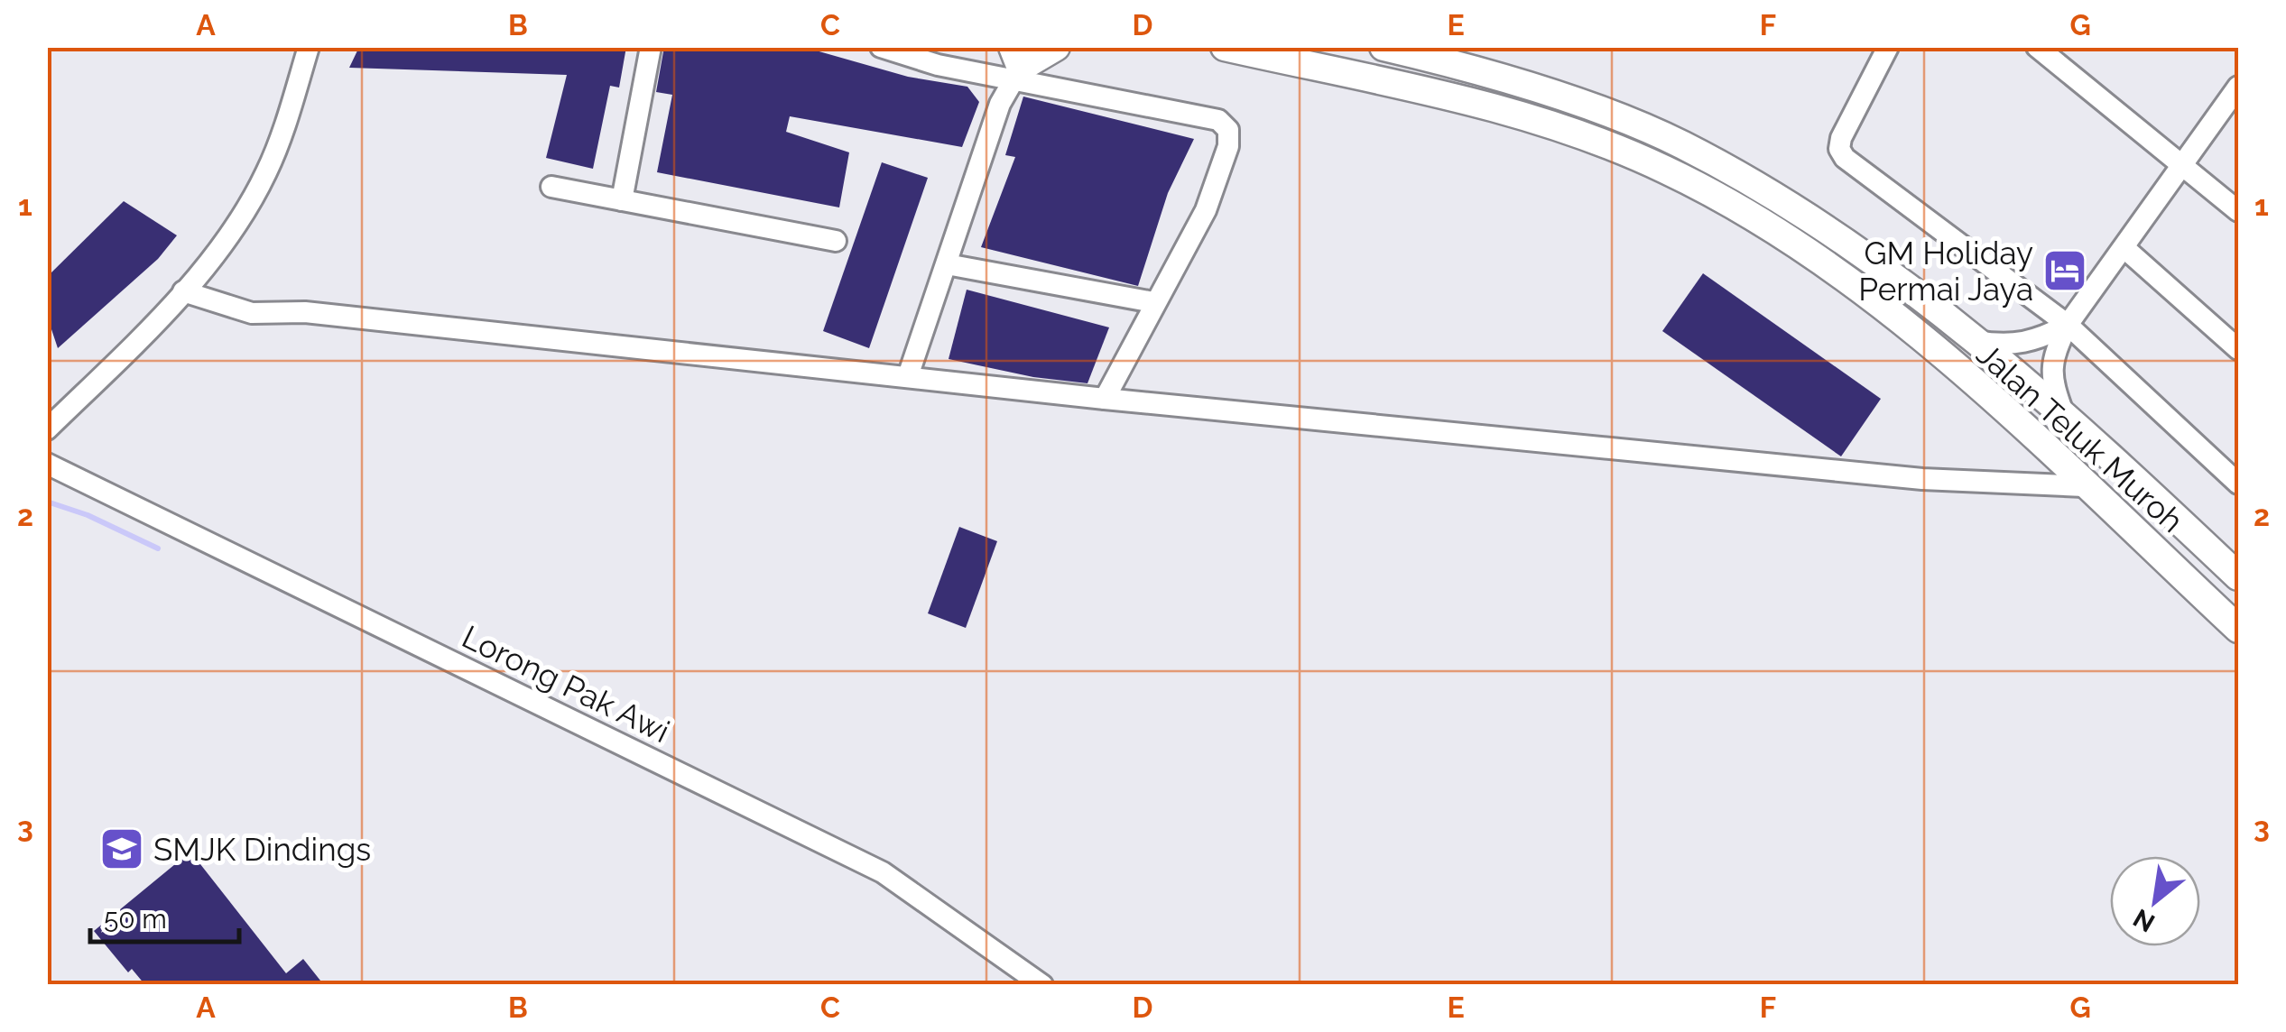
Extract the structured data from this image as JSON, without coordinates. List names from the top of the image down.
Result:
{
  "streets": {
    "main road": ["Jalan Teluk Muroh"],
    "street": ["Lorong Pak Awi"]
  },
  "places": {
    "hotel": ["GM Holiday Permai Jaya"],
    "school or university": ["SMJK Dindings"]
  },
  "scale_bar": "50 m",
  "north": "bottom left",
  "grid": {
    "columns": [
      "A",
      "B",
      "C",
      "D",
      "E",
      "F",
      "G"
    ],
    "rows": ["1", "2", "3"]
  }
}
